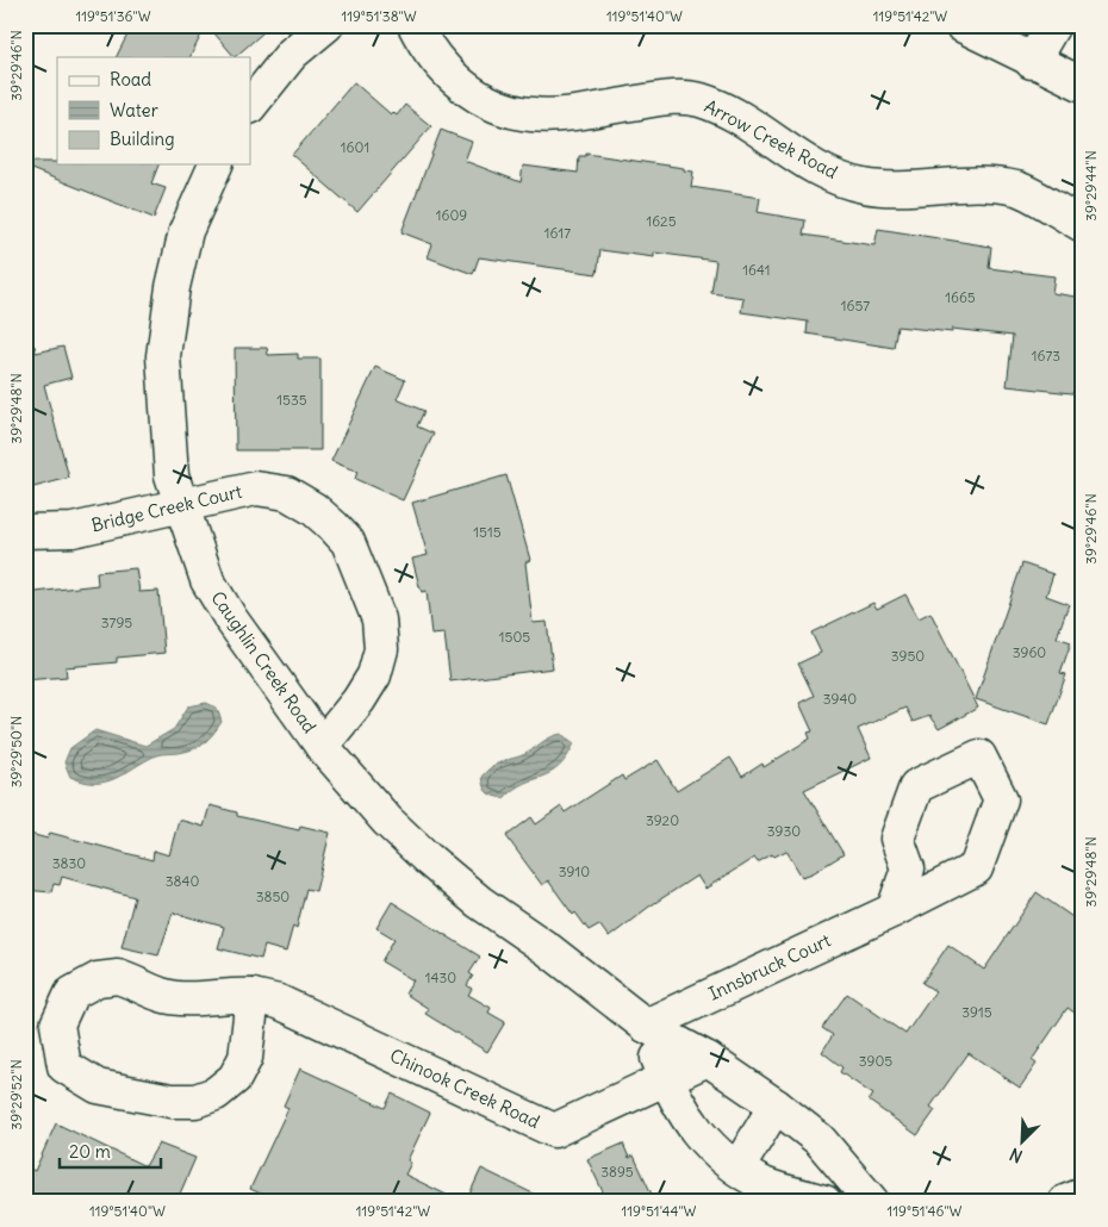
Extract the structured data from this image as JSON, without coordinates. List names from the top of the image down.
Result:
{
  "streets": {
    "street": [
      "Arrow Creek Road",
      "Bridge Creek Court",
      "Caughlin Creek Road",
      "Innsbruck Court",
      "Chinook Creek Road"
    ]
  },
  "crossings": [
    ["Bridge Creek Court", "Caughlin Creek Road"],
    ["Caughlin Creek Road", "Innsbruck Court"],
    ["Caughlin Creek Road", "Chinook Creek Road"]
  ],
  "house_numbers": [
    "1601",
    "1609",
    "1625",
    "1617",
    "1641",
    "1665",
    "1657",
    "1673",
    "1535",
    "1515",
    "3795",
    "1505",
    "3960",
    "3950",
    "3940",
    "3920",
    "3930",
    "3830",
    "3910",
    "3840",
    "3850",
    "1430",
    "3915",
    "3905",
    "3895"
  ],
  "legend": ["Road", "Water", "Building"],
  "scale_bar": "20 m",
  "north": "bottom left",
  "coordinates": [
    "119°51'36\"W",
    "119°51'38\"W",
    "119°51'40\"W",
    "119°51'42\"W",
    "39°29'46\"N",
    "39°29'44\"N",
    "39°29'48\"N",
    "39°29'50\"N",
    "39°29'52\"N",
    "119°51'44\"W",
    "119°51'46\"W"
  ]
}
